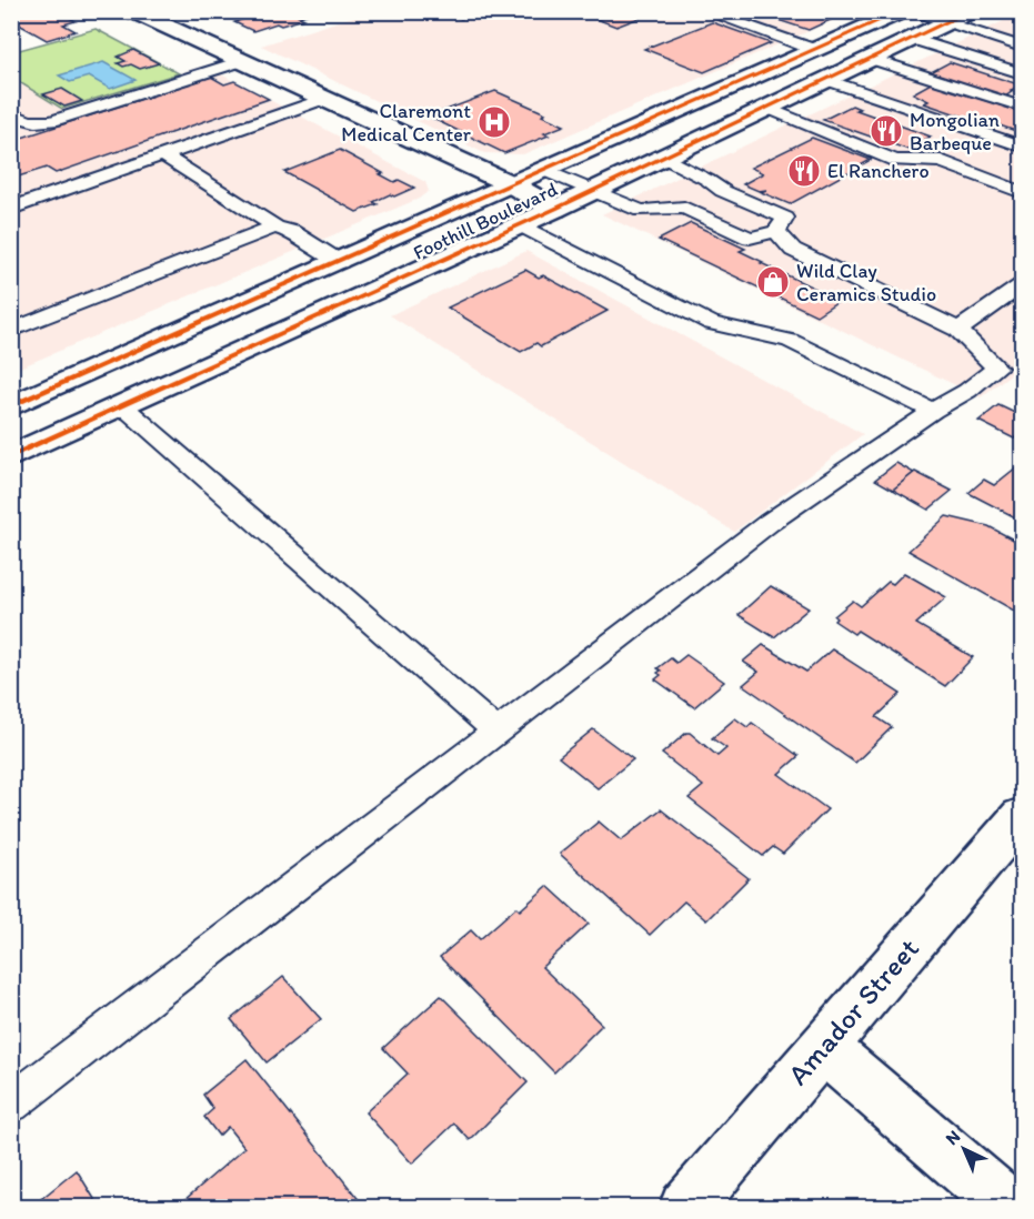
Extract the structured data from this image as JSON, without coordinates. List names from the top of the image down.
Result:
{
  "streets": {
    "main road": ["Foothill Boulevard", "Amador Street"]
  },
  "places": {
    "hospital": ["Claremont Medical Center"],
    "restaurant": ["Mongolian Barbeque", "El Ranchero"],
    "shop": ["Wild Clay Ceramics Studio"]
  },
  "north": "top left"
}
